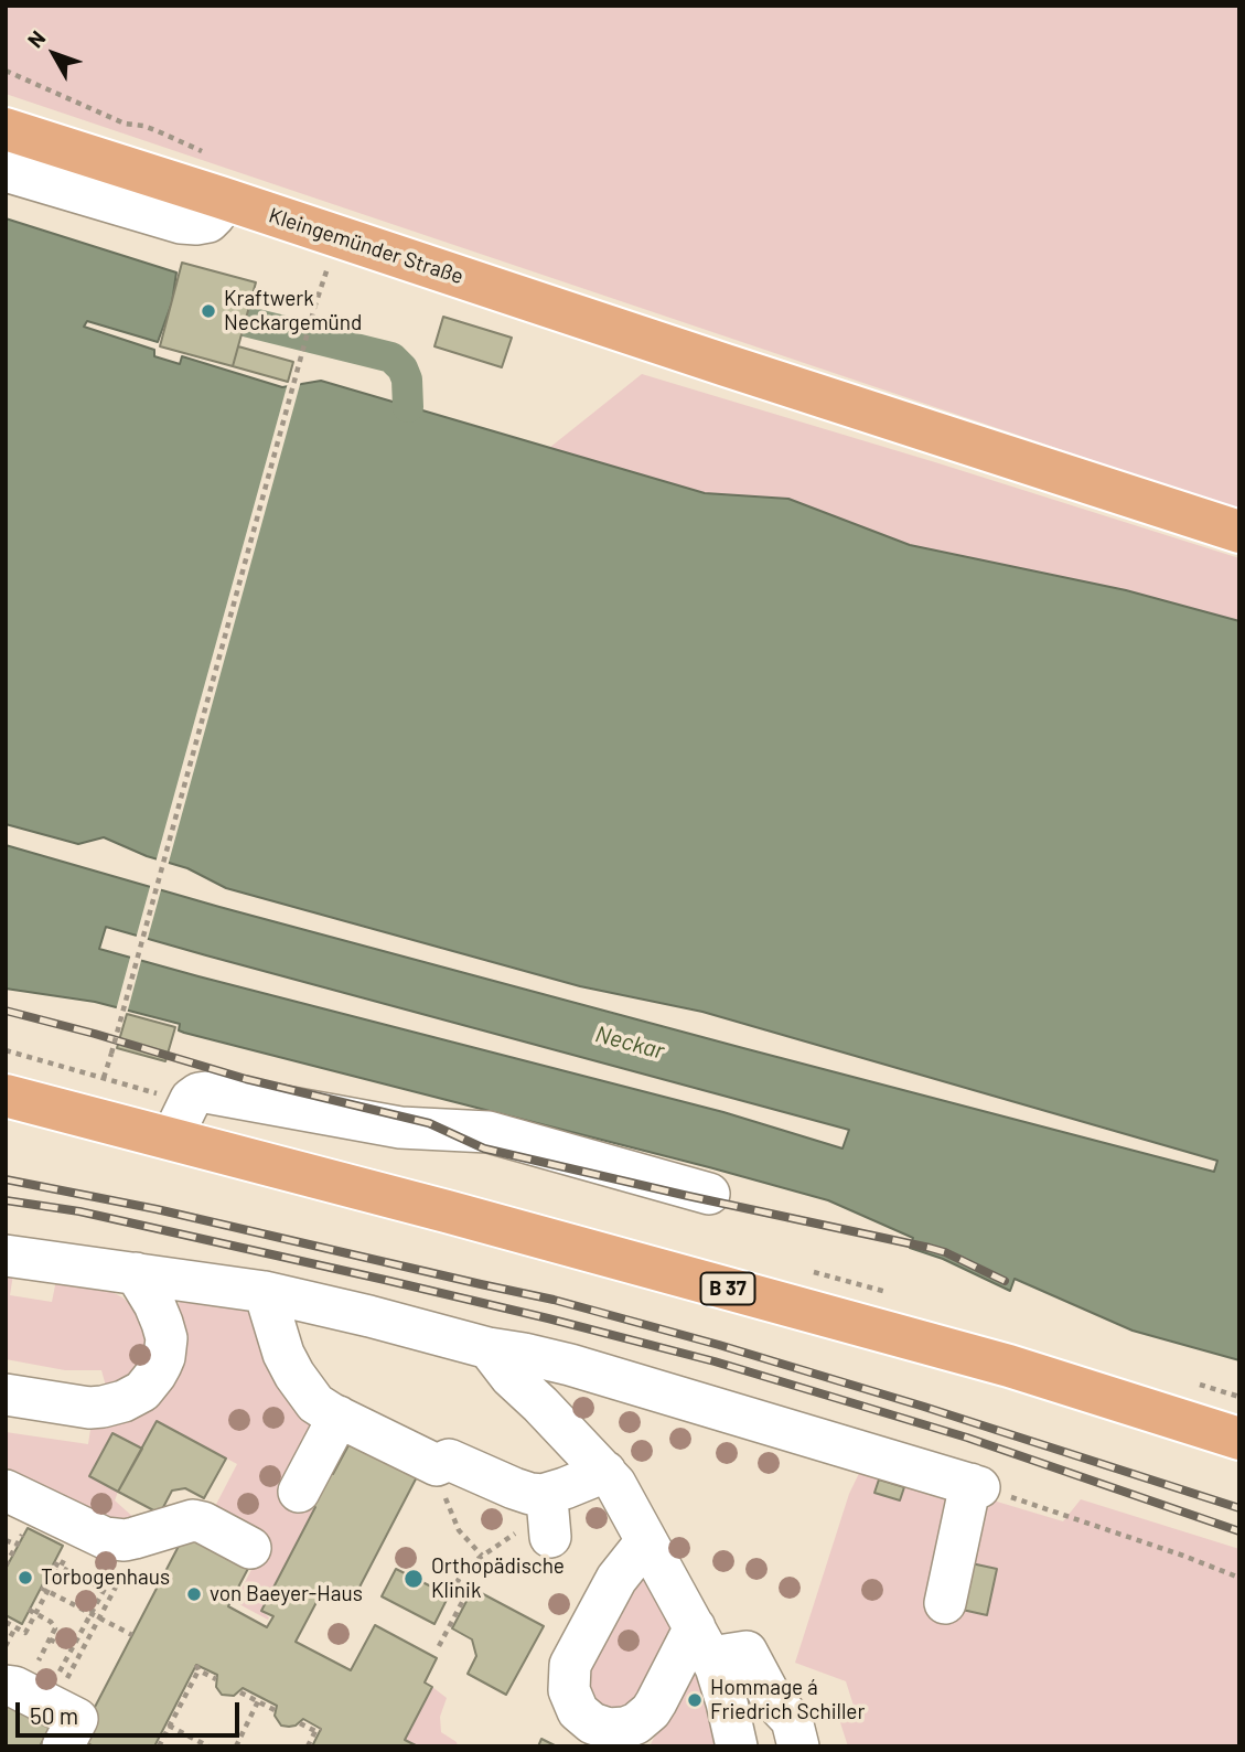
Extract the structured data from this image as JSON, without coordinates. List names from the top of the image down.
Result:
{
  "streets": {
    "main road": ["Kleingemünder Straße", "B 37"]
  },
  "water": ["Neckar"],
  "places": [
    "Kraftwerk Neckargemünd",
    "Torbogenhaus",
    "Orthopädische Klinik",
    "von Baeyer-Haus",
    "Hommage á Friedrich Schiller"
  ],
  "scale_bar": "50 m",
  "north": "top left"
}
